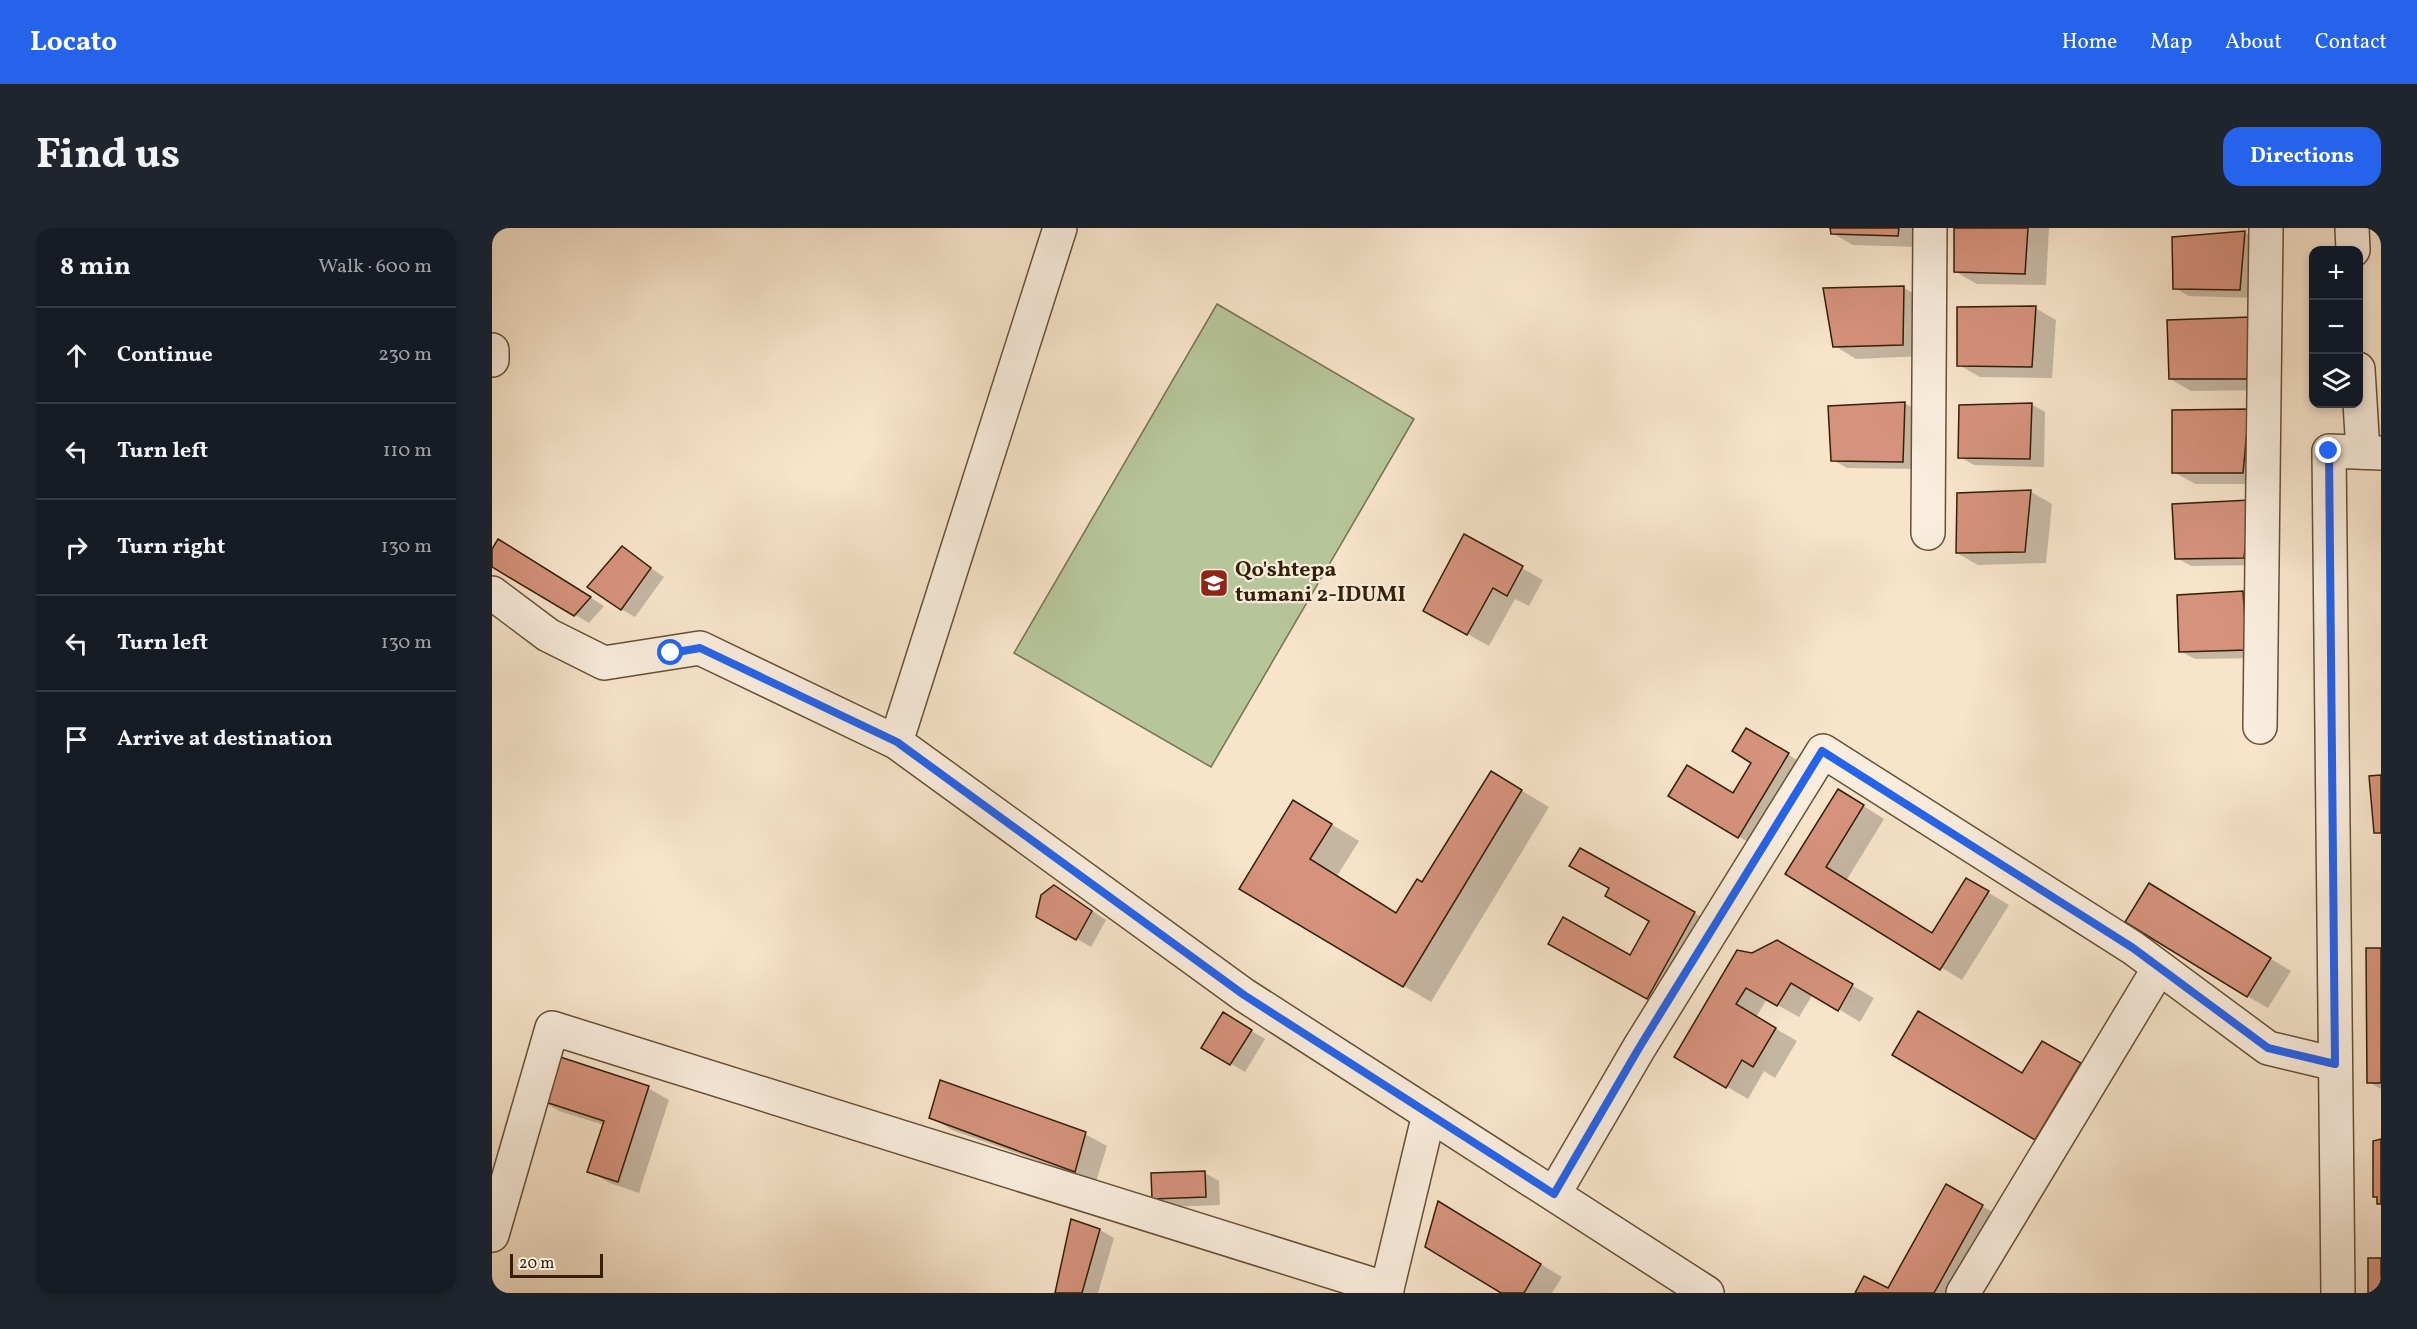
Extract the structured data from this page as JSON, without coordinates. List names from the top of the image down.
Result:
{
  "places": {
    "school or university": ["Qo'shtepa tumani 2-IDUMI"]
  },
  "scale_bar": "20 m",
  "page": {
    "header": "Locato",
    "nav": [
      "Home",
      "Map",
      "About",
      "Contact"
    ],
    "title": "Find us",
    "buttons": "Directions",
    "heading": ["8 min", "Walk · 600 m"],
    "map_buttons": ["+", "−"],
    "list": [
      ["Continue", "230 m"],
      ["Turn left", "110 m"],
      ["Turn right", "130 m"],
      ["Turn left", "130 m"],
      "Arrive at destination"
    ],
    "scale": "20 m"
  }
}
